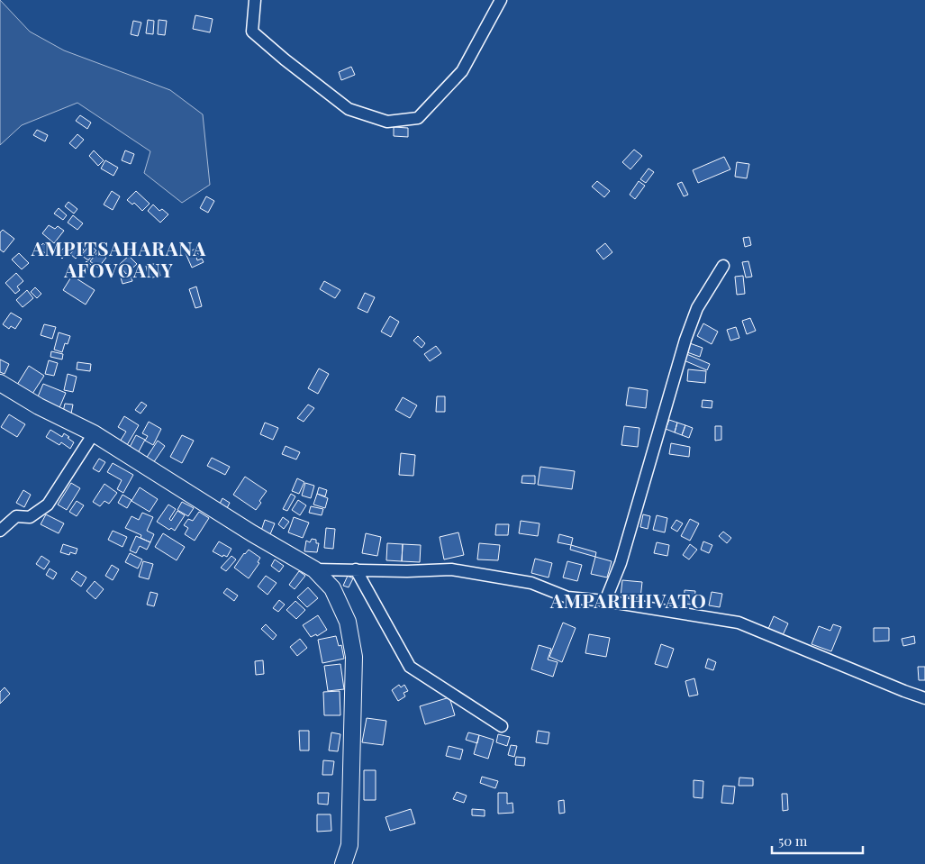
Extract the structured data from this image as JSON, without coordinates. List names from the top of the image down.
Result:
{
  "districts": ["AMPITSAHARANA AFOVOANY", "AMPARIHIVATO"],
  "scale_bar": "50 m"
}
